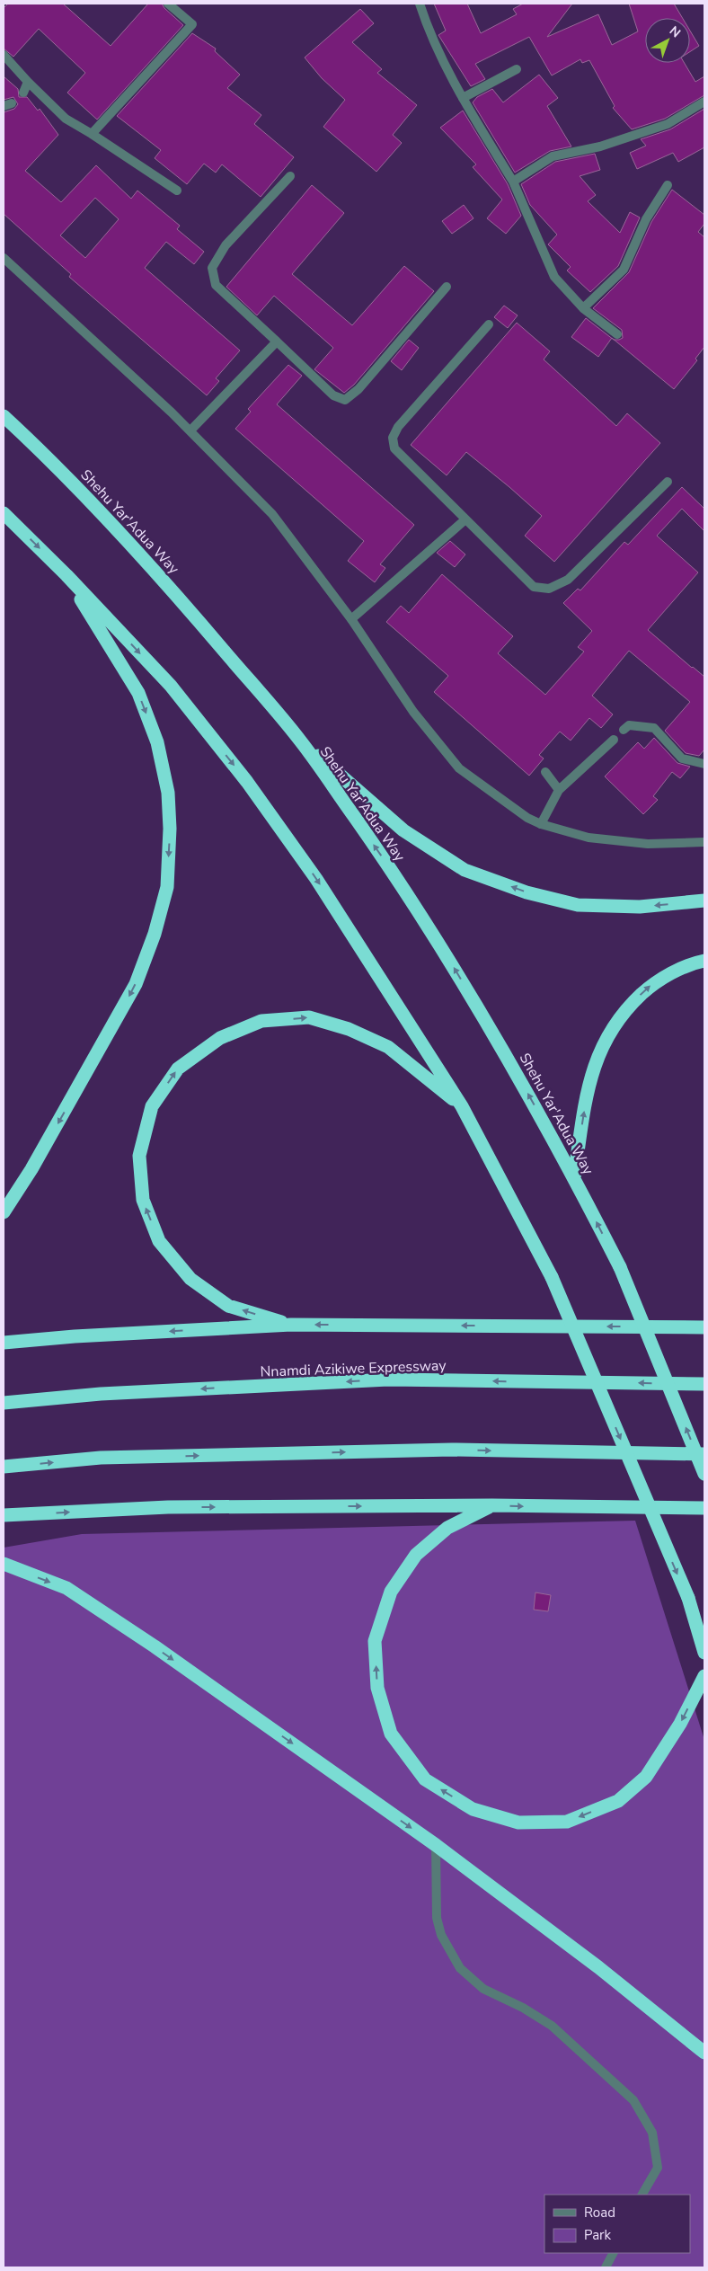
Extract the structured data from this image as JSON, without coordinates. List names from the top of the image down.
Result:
{
  "streets": {
    "highway": ["Shehu Yar'Adua Way", "Nnamdi Azikiwe Expressway"]
  },
  "legend": ["Road", "Park"],
  "north": "top right"
}
